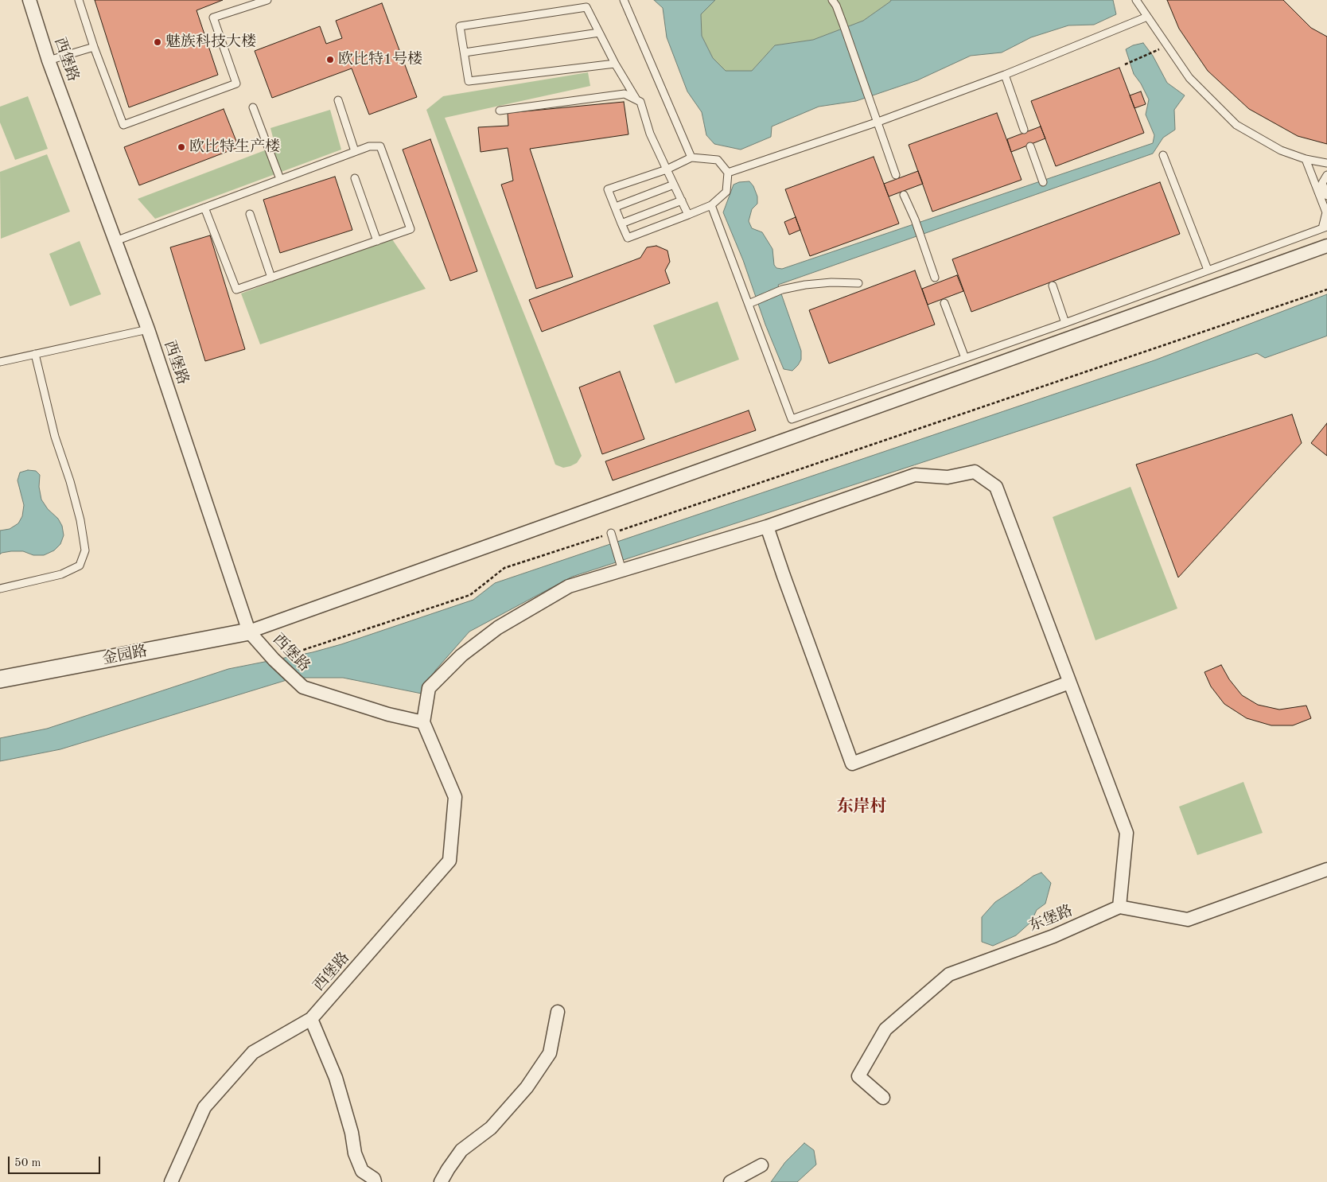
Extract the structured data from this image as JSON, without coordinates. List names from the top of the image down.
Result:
{
  "streets": {
    "street": ["西堡路", "金园路", "东堡路"]
  },
  "crossings": [
    ["西堡路", "金园路"]
  ],
  "districts": ["东岸村"],
  "places": ["魅族科技大楼", "欧比特1号楼", "欧比特生产楼"],
  "scale_bar": "50 m"
}
